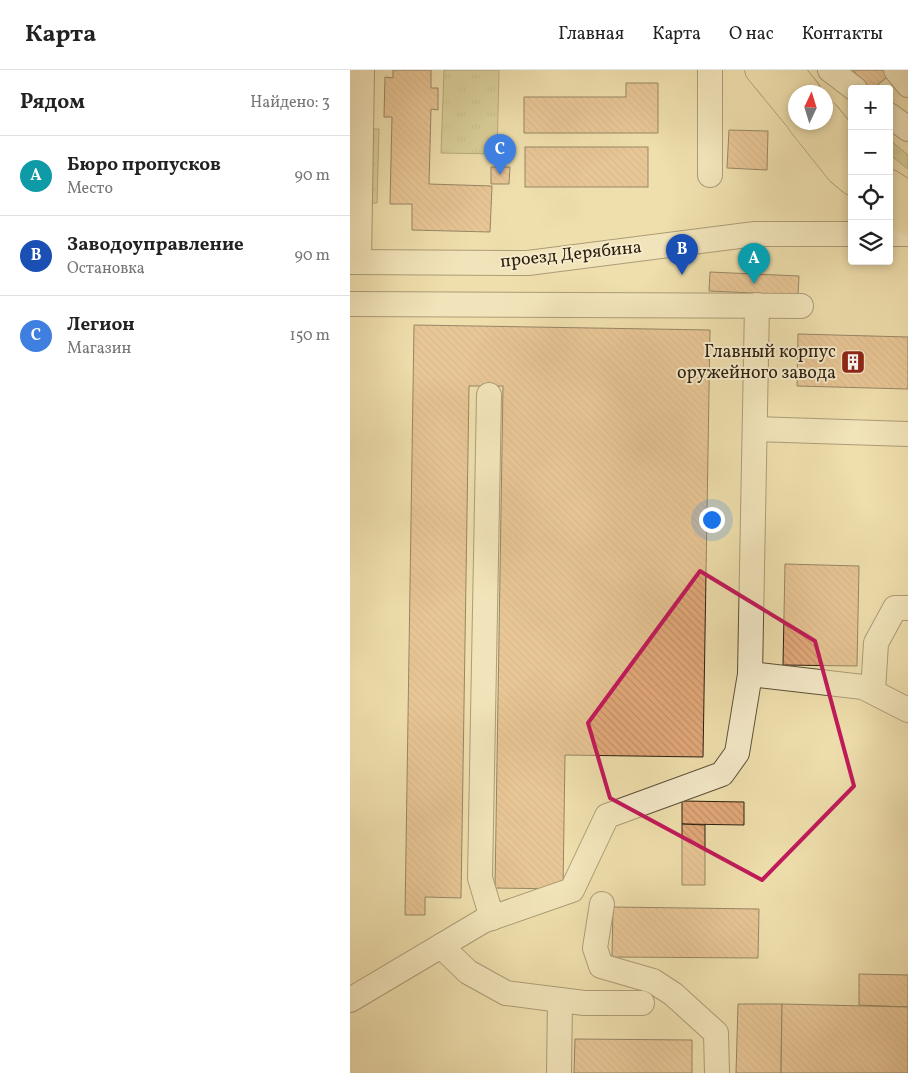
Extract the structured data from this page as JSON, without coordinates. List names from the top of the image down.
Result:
{
  "streets": {
    "street": ["проезд Дерябина"]
  },
  "places": {
    "building": ["Главный корпус оружейного завода"]
  },
  "north": "top",
  "page": {
    "header": "Карта",
    "nav": [
      "Главная",
      "Карта",
      "О нас",
      "Контакты"
    ],
    "heading": ["Рядом", "Найдено: 3"],
    "map_buttons": ["+", "−"],
    "pins": ["C", "B", "A"],
    "list": [
      {
        "mark": "A",
        "name": "Бюро пропусков",
        "note": "Место",
        "value": "90 m"
      },
      {
        "mark": "B",
        "name": "Заводоуправление",
        "note": "Остановка",
        "value": "90 m"
      },
      {
        "mark": "C",
        "name": "Легион",
        "note": "Магазин",
        "value": "150 m"
      }
    ]
  }
}
